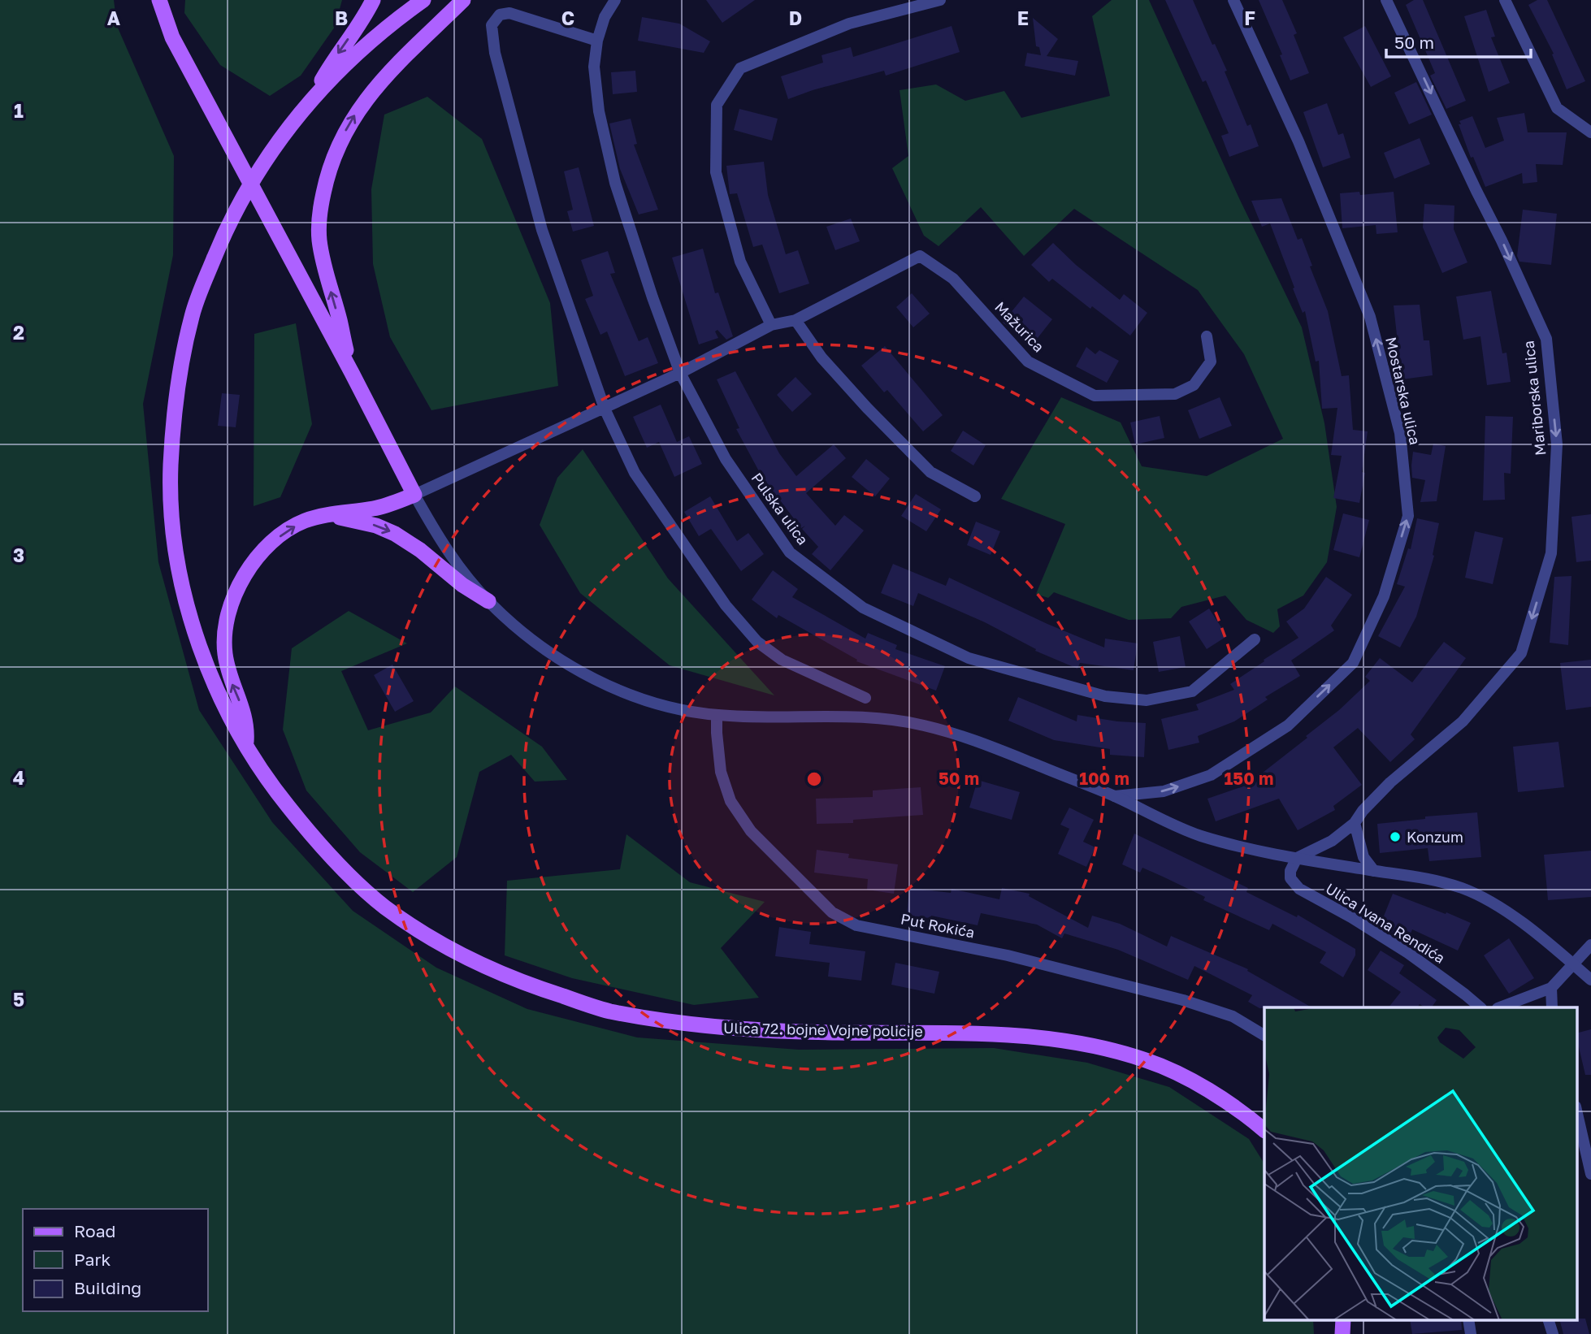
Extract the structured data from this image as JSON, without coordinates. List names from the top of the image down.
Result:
{
  "streets": {
    "main road": ["Ulica 72. bojne Vojne policije"],
    "street": [
      "Mažurica",
      "Mostarska ulica",
      "Mariborska ulica",
      "Pulska ulica",
      "Ulica Ivana Rendića",
      "Put Rokića"
    ]
  },
  "crossings": [
    ["Mažurica", "Pulska ulica"],
    ["Mariborska ulica", "Ulica Ivana Rendića"]
  ],
  "one_way": ["Mostarska ulica", "Mariborska ulica"],
  "places": ["Konzum"],
  "legend": ["Road", "Park", "Building"],
  "scale_bar": "50 m",
  "grid": {
    "columns": [
      "A",
      "B",
      "C",
      "D",
      "E",
      "F"
    ],
    "rows": [
      "1",
      "2",
      "3",
      "4",
      "5"
    ]
  },
  "rings": ["50 m", "100 m", "150 m"]
}
